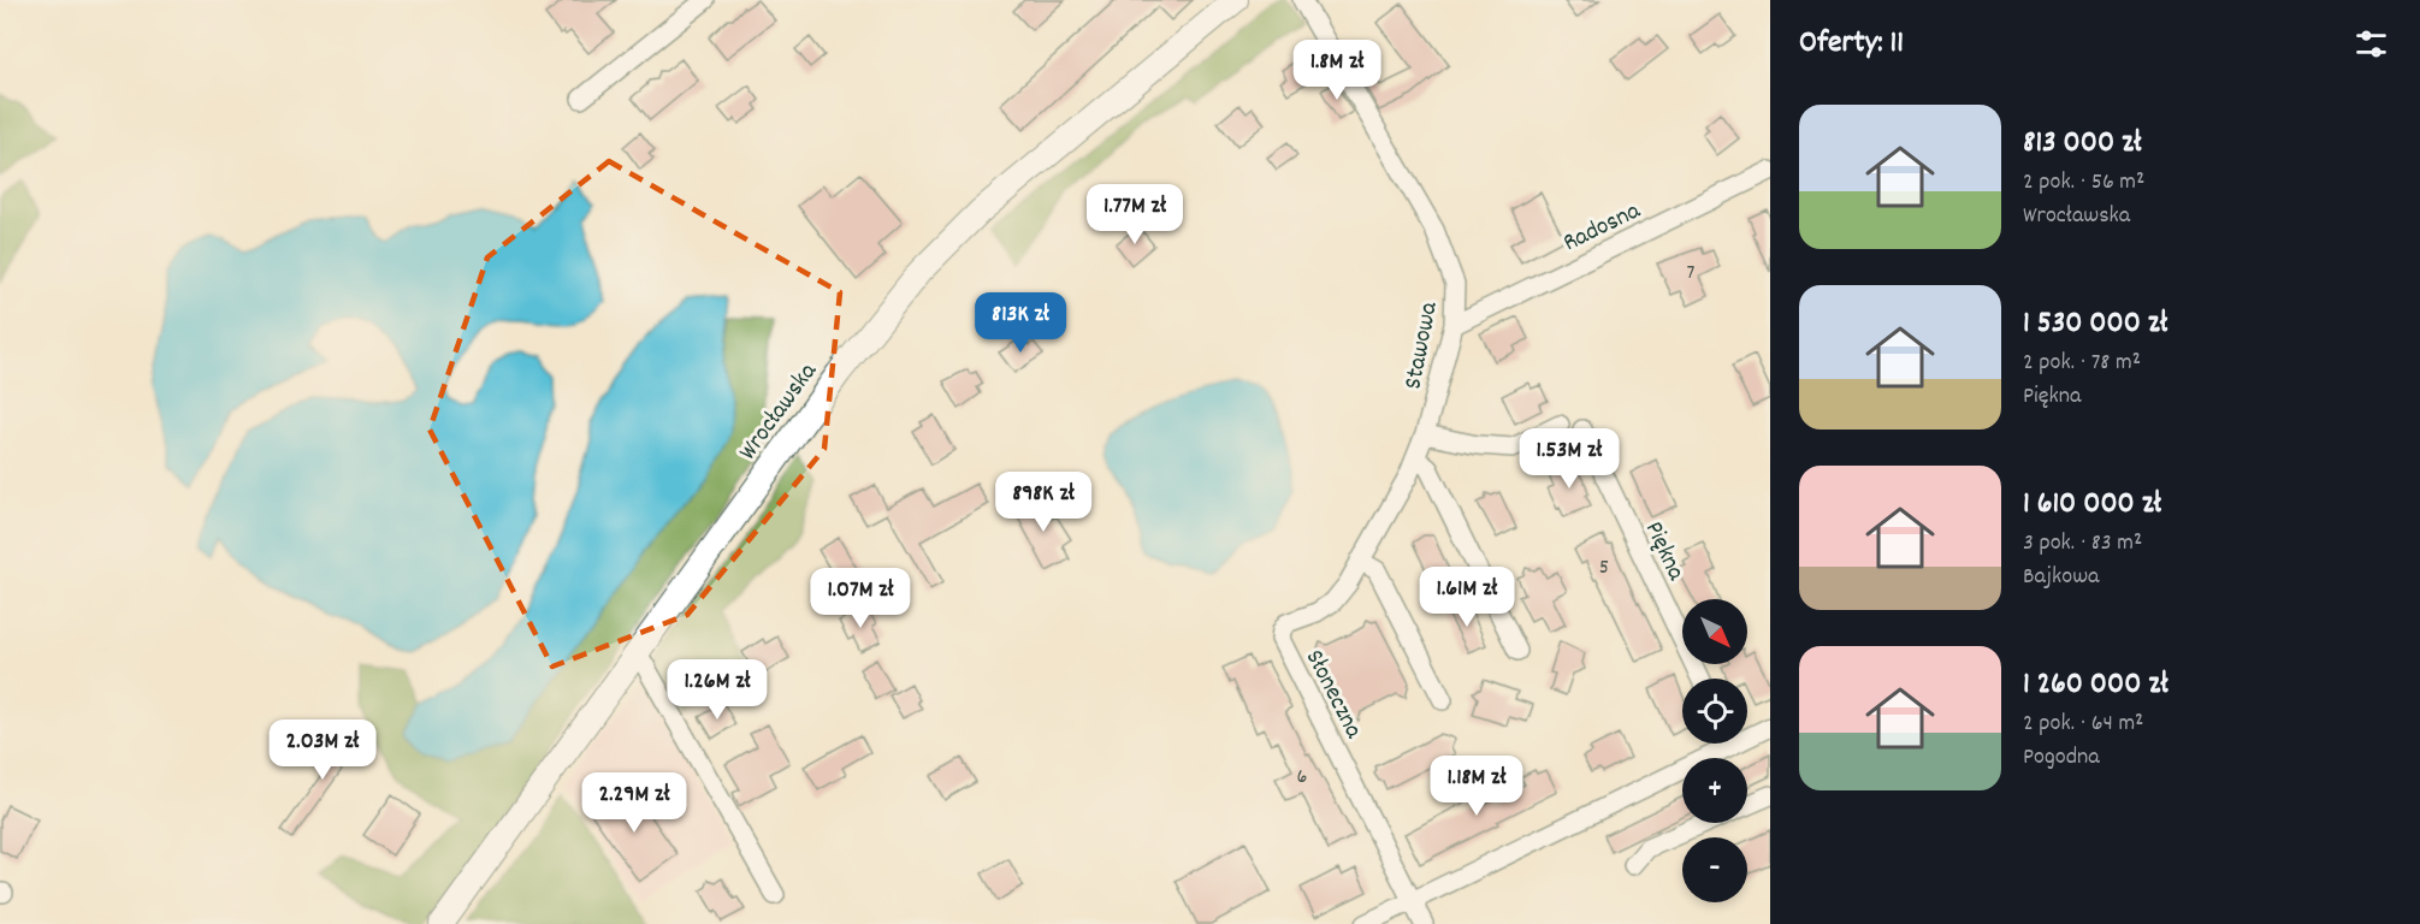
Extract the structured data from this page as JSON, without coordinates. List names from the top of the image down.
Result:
{
  "streets": {
    "main road": ["Wrocławska"],
    "street": [
      "Radosna",
      "Stawowa",
      "Piękna",
      "Słoneczna"
    ]
  },
  "crossings": [
    ["Radosna", "Stawowa"],
    ["Stawowa", "Słoneczna"]
  ],
  "house_numbers": ["7", "5", "6"],
  "north": "bottom right",
  "page": {
    "heading": "Oferty: 11",
    "price": [
      "1.8M zł",
      "1.77M zł",
      "813K zł",
      "1.53M zł",
      "898K zł",
      "1.61M zł",
      "1.07M zł",
      "1.26M zł",
      "2.03M zł",
      "1.18M zł",
      "2.29M zł"
    ],
    "list": [
      {
        "name": "813 000 zł",
        "note": "2 pok. · 56 m² · Wrocławska"
      },
      {
        "name": "1 530 000 zł",
        "note": "2 pok. · 78 m² · Piękna"
      },
      {
        "name": "1 610 000 zł",
        "note": "3 pok. · 83 m² · Bajkowa"
      },
      {
        "name": "1 260 000 zł",
        "note": "2 pok. · 64 m² · Pogodna"
      }
    ],
    "map_buttons": ["+", "−"]
  }
}
